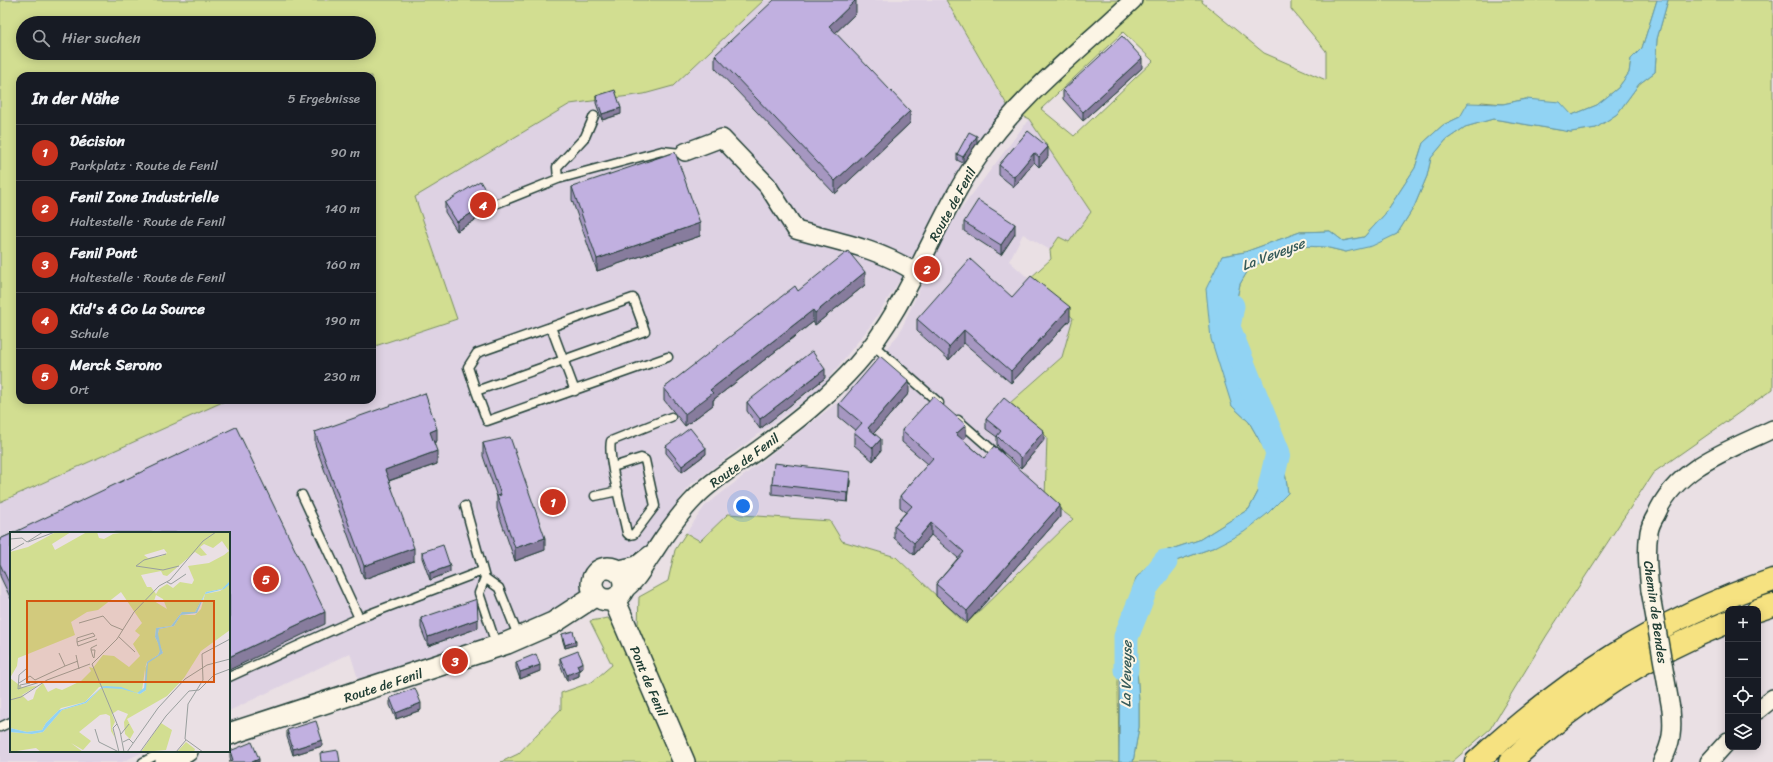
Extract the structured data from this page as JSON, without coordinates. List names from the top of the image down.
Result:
{
  "streets": {
    "street": ["Route de Fenil", "Chemin de Bendes", "Pont de Fenil"]
  },
  "crossings": [
    ["Route de Fenil", "Pont de Fenil"]
  ],
  "water": ["La Veveyse"],
  "page": {
    "search": "Hier suchen",
    "heading": ["In der Nähe", "5 Ergebnisse"],
    "list": [
      {
        "mark": "1",
        "name": "Décision",
        "note": "Parkplatz · Route de Fenil",
        "value": "90 m"
      },
      {
        "mark": "2",
        "name": "Fenil Zone Industrielle",
        "note": "Haltestelle · Route de Fenil",
        "value": "140 m"
      },
      {
        "mark": "3",
        "name": "Fenil Pont",
        "note": "Haltestelle · Route de Fenil",
        "value": "160 m"
      },
      {
        "mark": "4",
        "name": "Kid's & Co La Source",
        "note": "Schule",
        "value": "190 m"
      },
      {
        "mark": "5",
        "name": "Merck Serono",
        "note": "Ort",
        "value": "230 m"
      }
    ],
    "pins": [
      "4",
      "2",
      "1",
      "5",
      "3"
    ],
    "map_buttons": ["+", "−"]
  }
}
